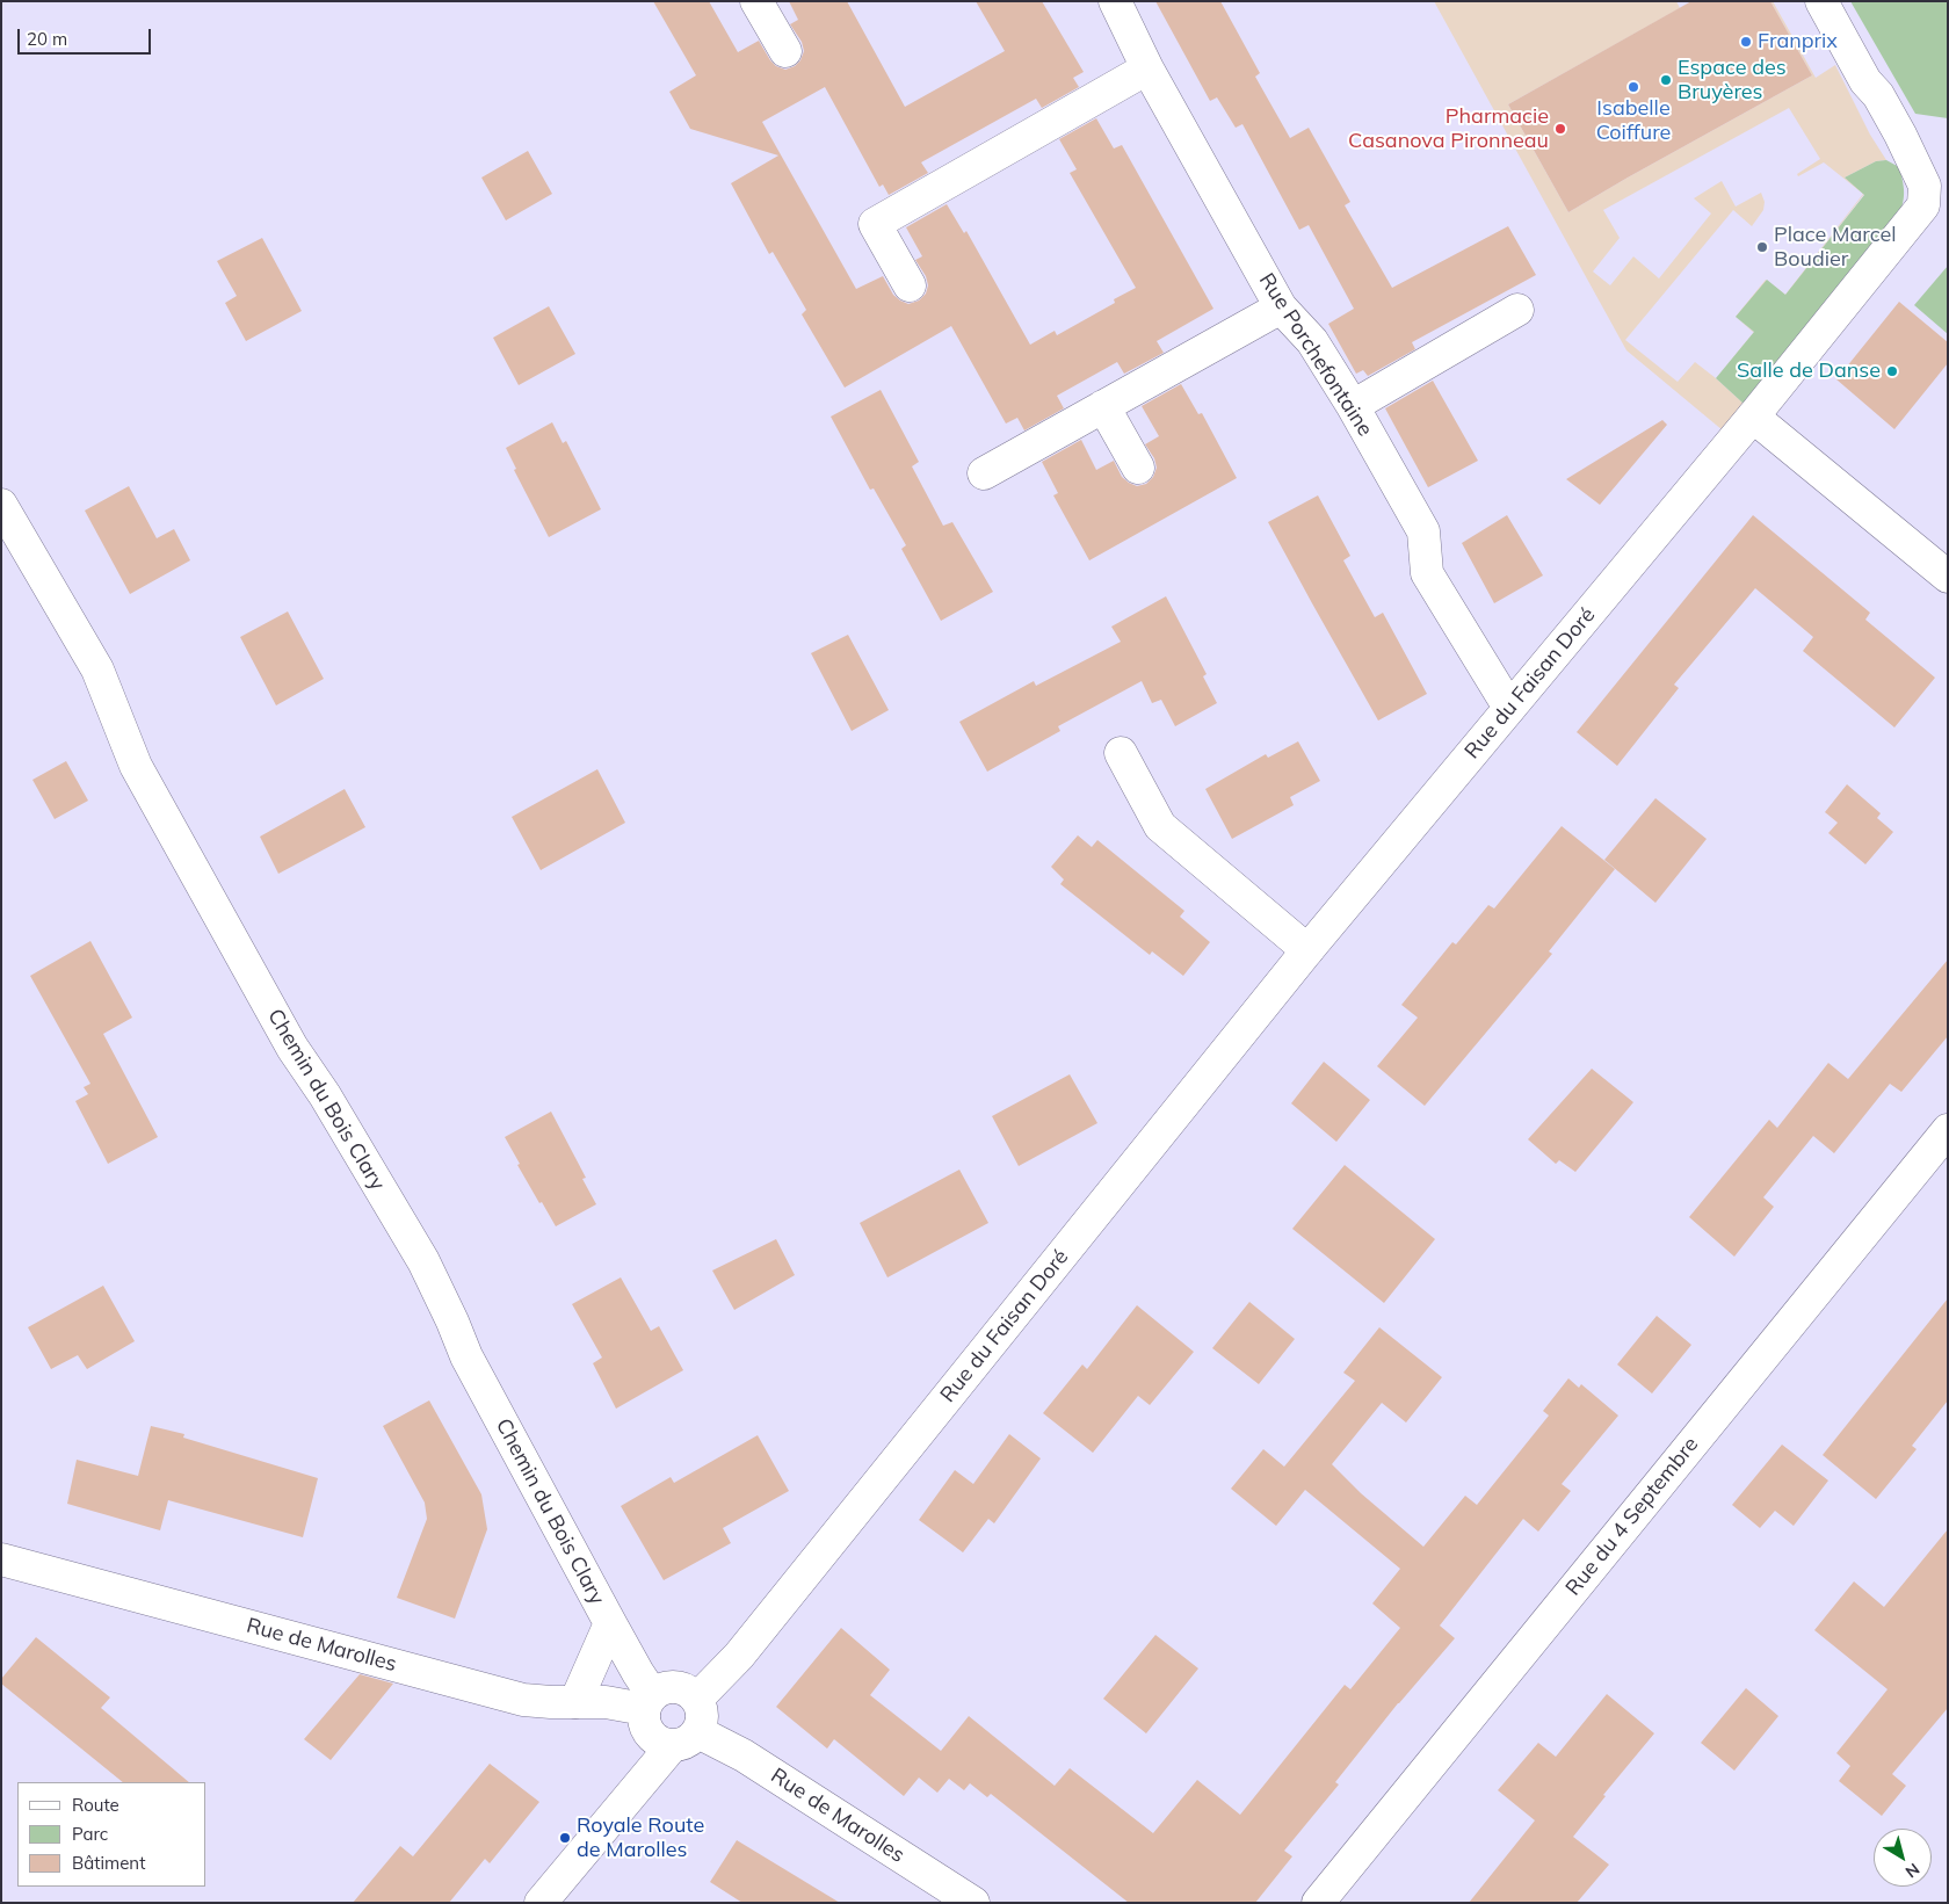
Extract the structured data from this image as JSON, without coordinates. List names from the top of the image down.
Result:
{
  "streets": {
    "street": [
      "Rue Porchefontaine",
      "Rue du Faisan Doré",
      "Chemin du Bois Clary",
      "Rue du 4 Septembre",
      "Rue de Marolles"
    ]
  },
  "crossings": [
    ["Rue Porchefontaine", "Rue du Faisan Doré"],
    ["Rue du Faisan Doré", "Chemin du Bois Clary"],
    ["Rue du Faisan Doré", "Rue de Marolles"],
    ["Chemin du Bois Clary", "Rue de Marolles"]
  ],
  "places": [
    "Franprix",
    "Espace des Bruyères",
    "Isabelle Coiffure",
    "Pharmacie Casanova Pironneau",
    "Place Marcel Boudier",
    "Salle de Danse",
    "Royale Route de Marolles"
  ],
  "legend": ["Route", "Parc", "Bâtiment"],
  "scale_bar": "20 m",
  "north": "bottom right"
}
